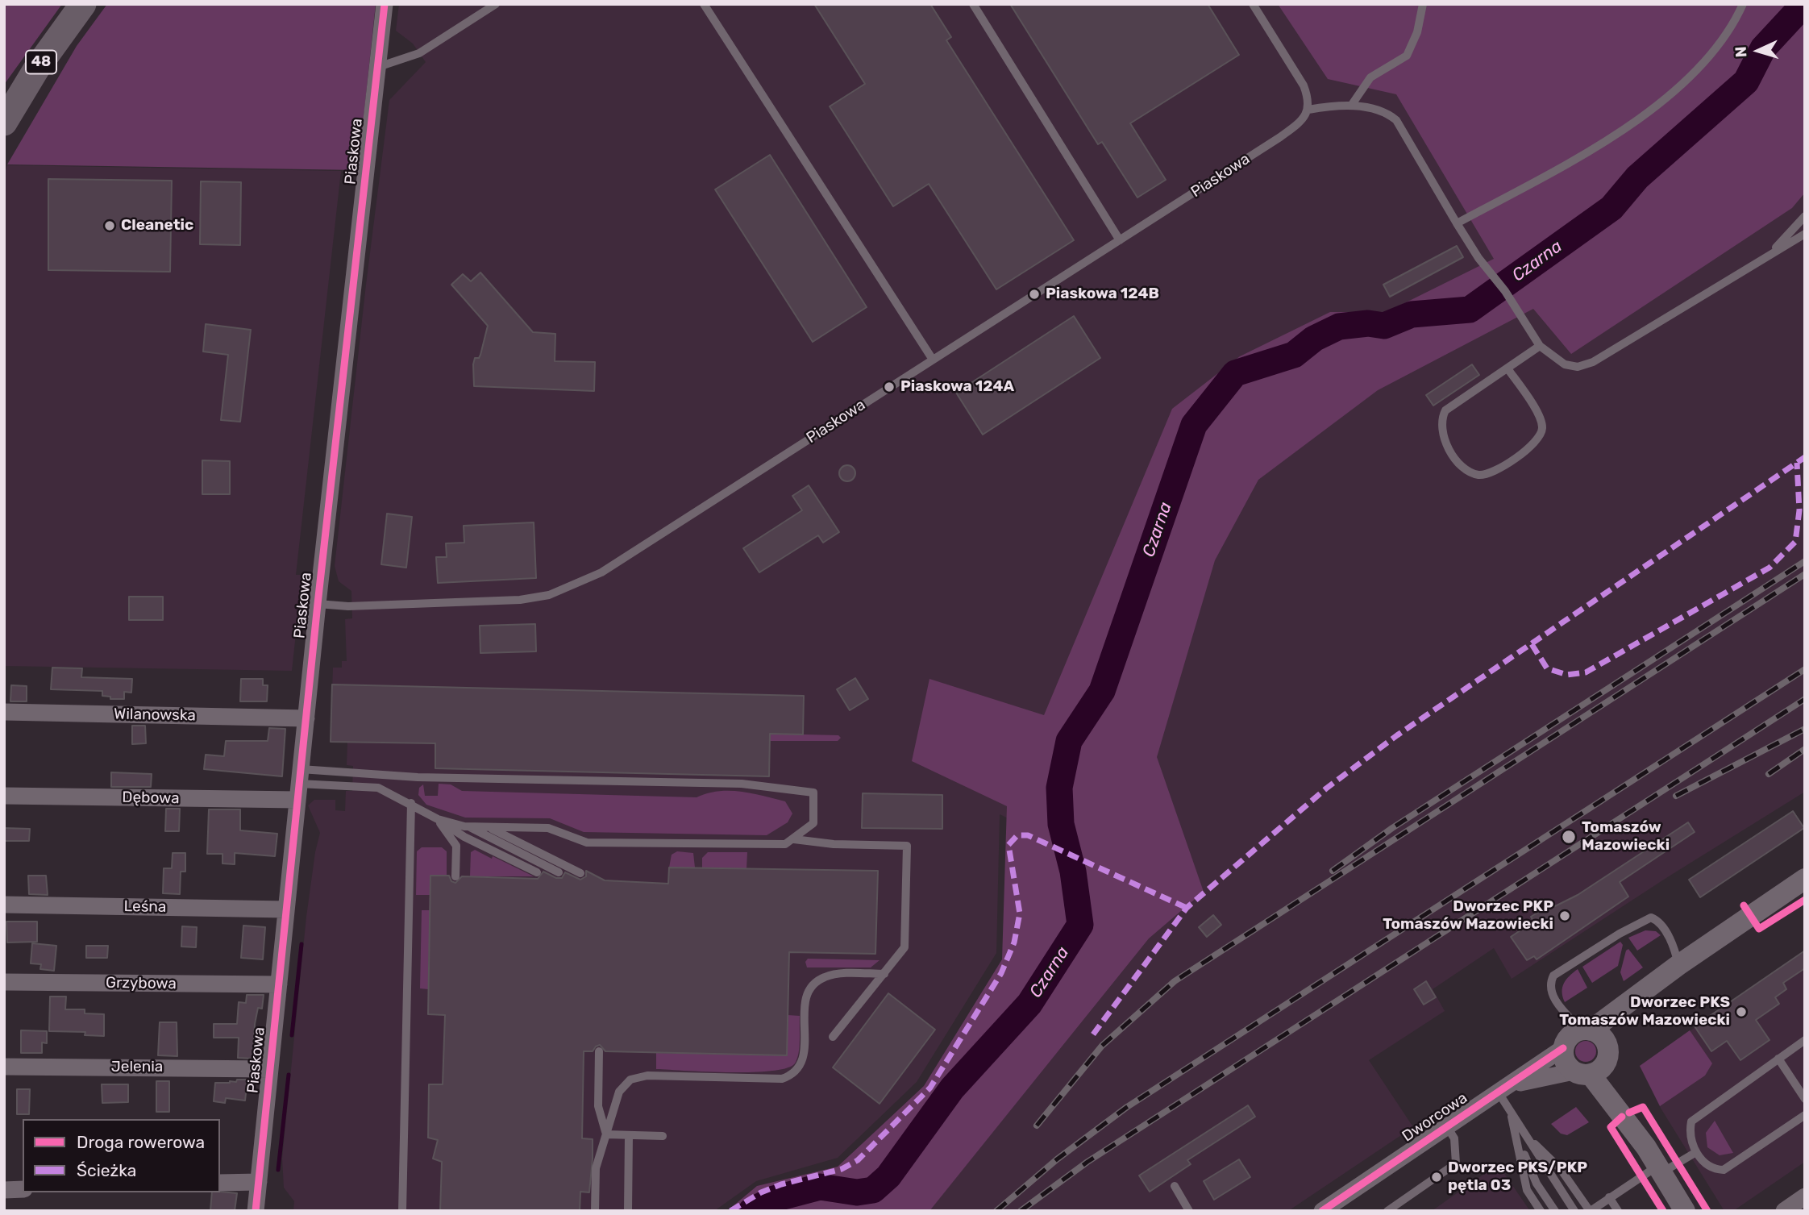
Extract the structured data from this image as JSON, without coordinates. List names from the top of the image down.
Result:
{
  "streets": {
    "main road": ["48"],
    "street": [
      "Piaskowa",
      "Wilanowska",
      "Dębowa",
      "Leśna",
      "Grzybowa",
      "Jelenia",
      "Dworcowa"
    ]
  },
  "crossings": [
    ["Piaskowa", "Wilanowska"],
    ["Piaskowa", "Dębowa"],
    ["Piaskowa", "Leśna"],
    ["Piaskowa", "Grzybowa"],
    ["Piaskowa", "Jelenia"]
  ],
  "water": ["Czarna"],
  "places": [
    "Cleanetic",
    "Piaskowa 124B",
    "Piaskowa 124A",
    "Tomaszów Mazowiecki",
    "Dworzec PKP Tomaszów Mazowiecki",
    "Dworzec PKS Tomaszów Mazowiecki",
    "Dworzec PKS/PKP pętla 03"
  ],
  "legend": ["Droga rowerowa", "Ścieżka"],
  "north": "left"
}
